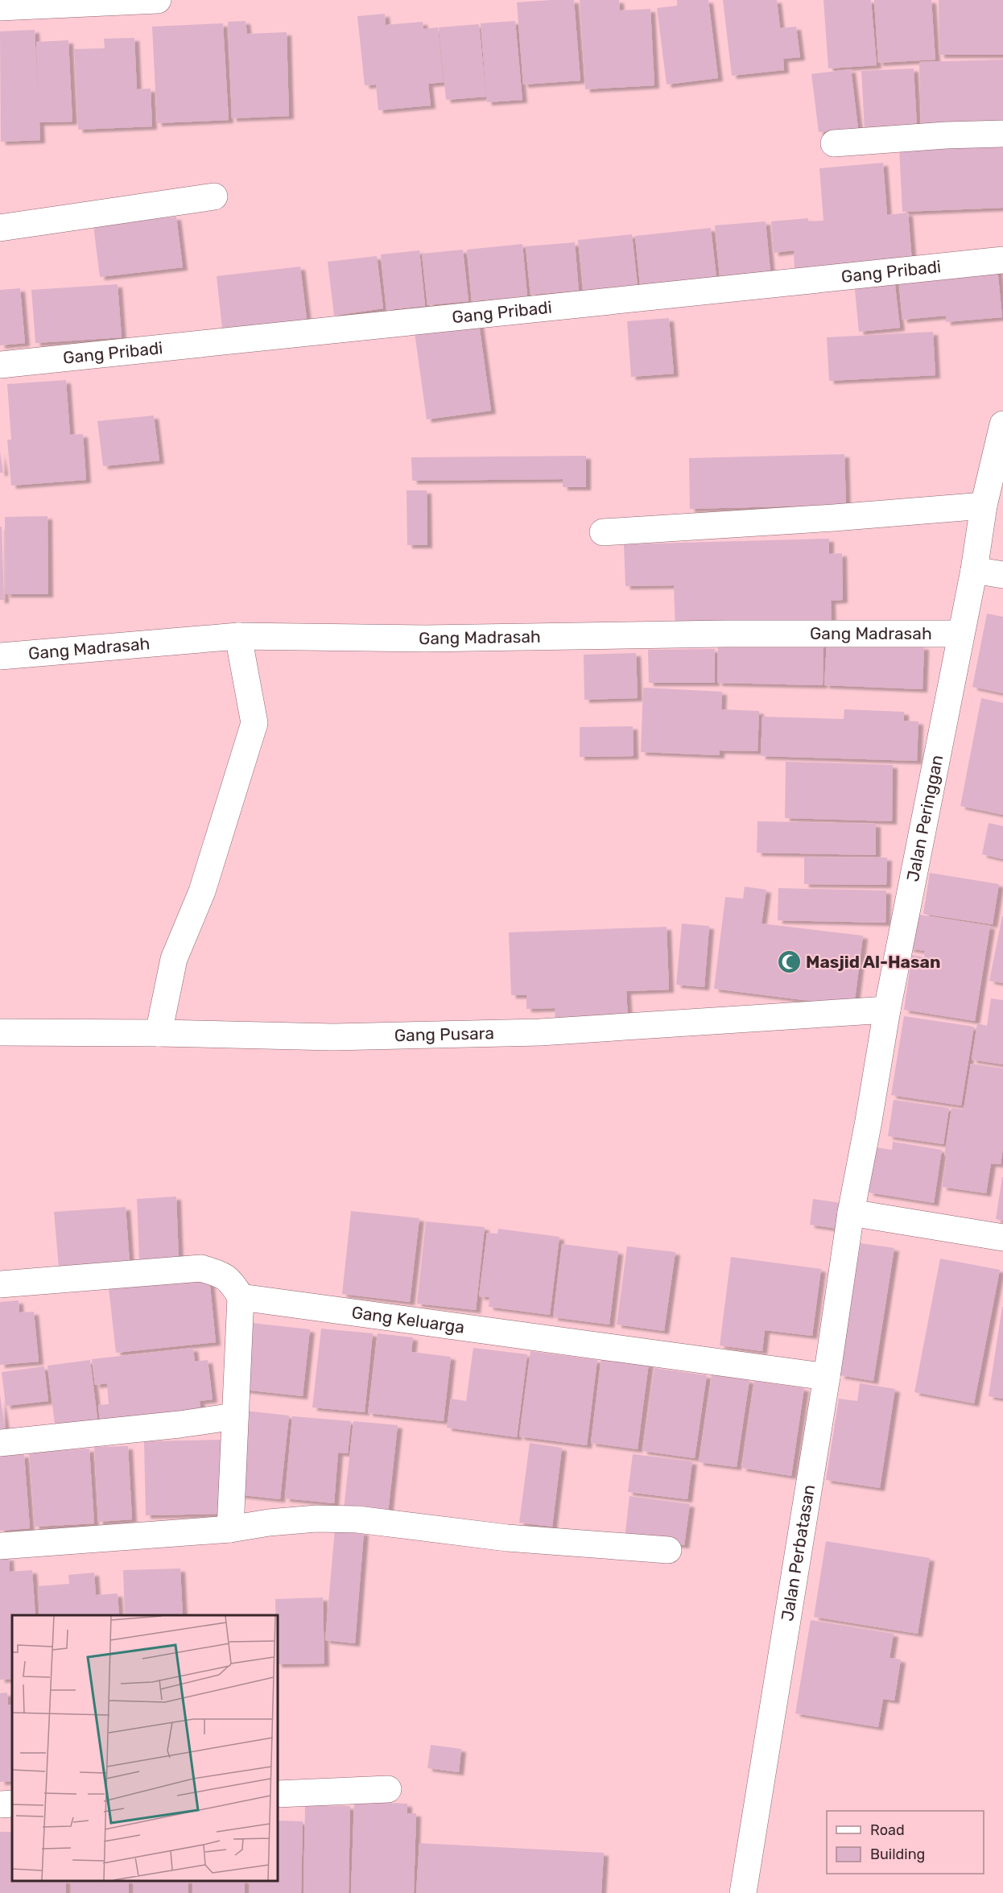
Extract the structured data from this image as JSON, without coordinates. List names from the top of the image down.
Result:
{
  "streets": {
    "street": [
      "Gang Pribadi",
      "Gang Madrasah",
      "Jalan Peringgan",
      "Gang Pusara",
      "Gang Keluarga",
      "Jalan Perbatasan"
    ]
  },
  "crossings": [
    ["Gang Madrasah", "Jalan Peringgan"],
    ["Jalan Peringgan", "Gang Pusara"],
    ["Jalan Peringgan", "Jalan Perbatasan"],
    ["Gang Keluarga", "Jalan Perbatasan"]
  ],
  "places": {
    "mosque": ["Masjid Al-Hasan"]
  },
  "legend": ["Road", "Building"]
}
